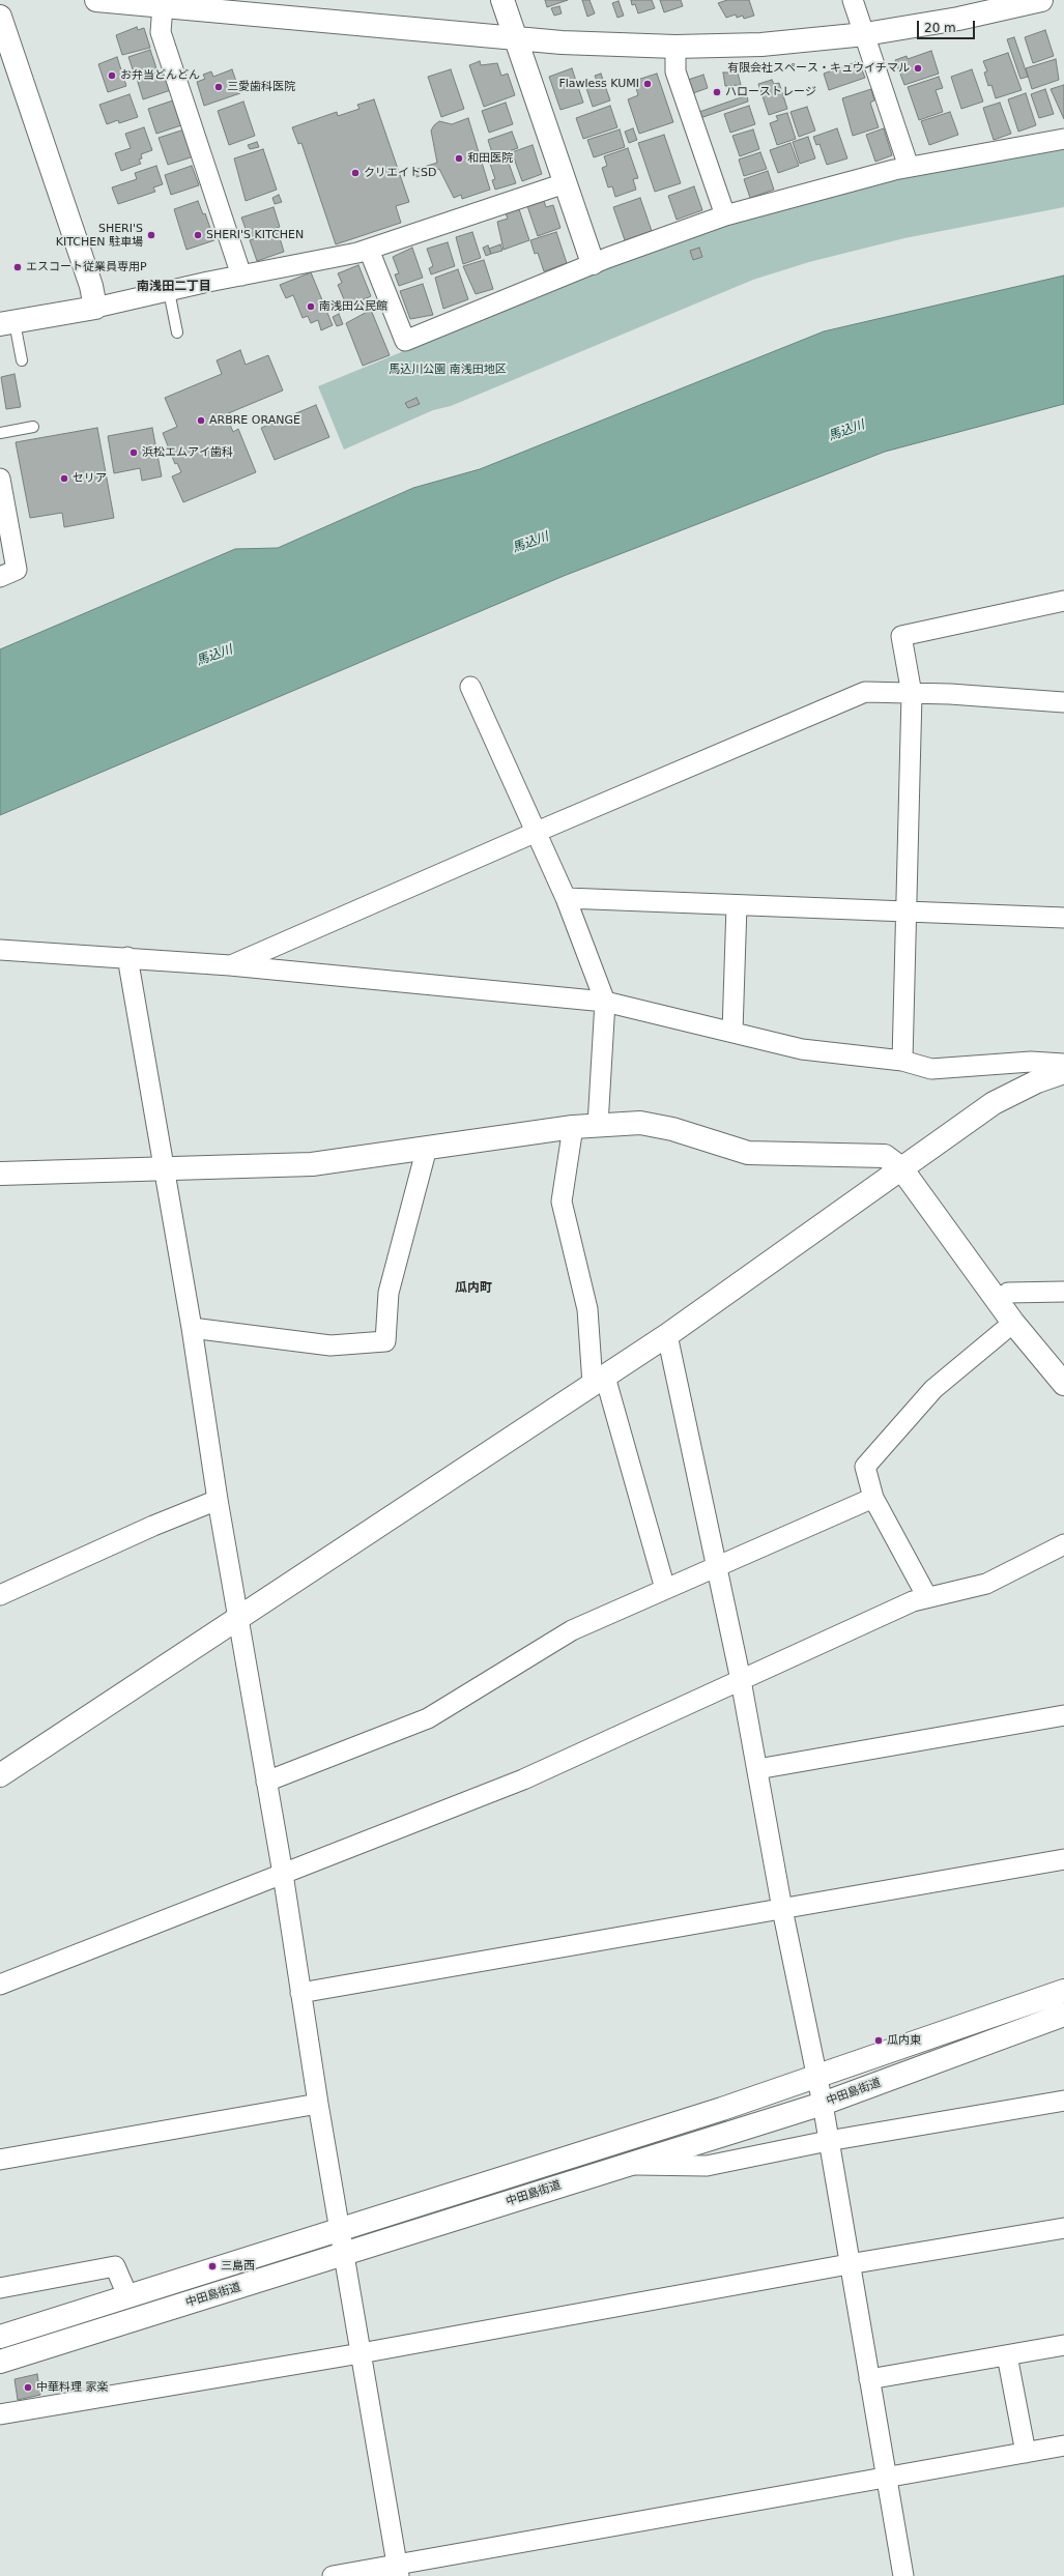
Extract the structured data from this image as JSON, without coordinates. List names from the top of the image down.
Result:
{
  "streets": {
    "street": ["中田島街道"]
  },
  "districts": ["南浅田二丁目", "瓜内町"],
  "water": ["馬込川"],
  "parks": ["馬込川公園 南浅田地区"],
  "places": [
    "有限会社スペース・キュウイチマル",
    "お弁当どんどん",
    "Flawless KUMI",
    "三愛歯科医院",
    "ハローストレージ",
    "和田医院",
    "クリエイトSD",
    "SHERI'S KITCHEN 駐車場",
    "SHERI'S KITCHEN",
    "エスコート従業員専用P",
    "南浅田公民館",
    "ARBRE ORANGE",
    "浜松エムアイ歯科",
    "セリア",
    "瓜内東",
    "三島西",
    "中華料理 家楽"
  ],
  "scale_bar": "20 m"
}
